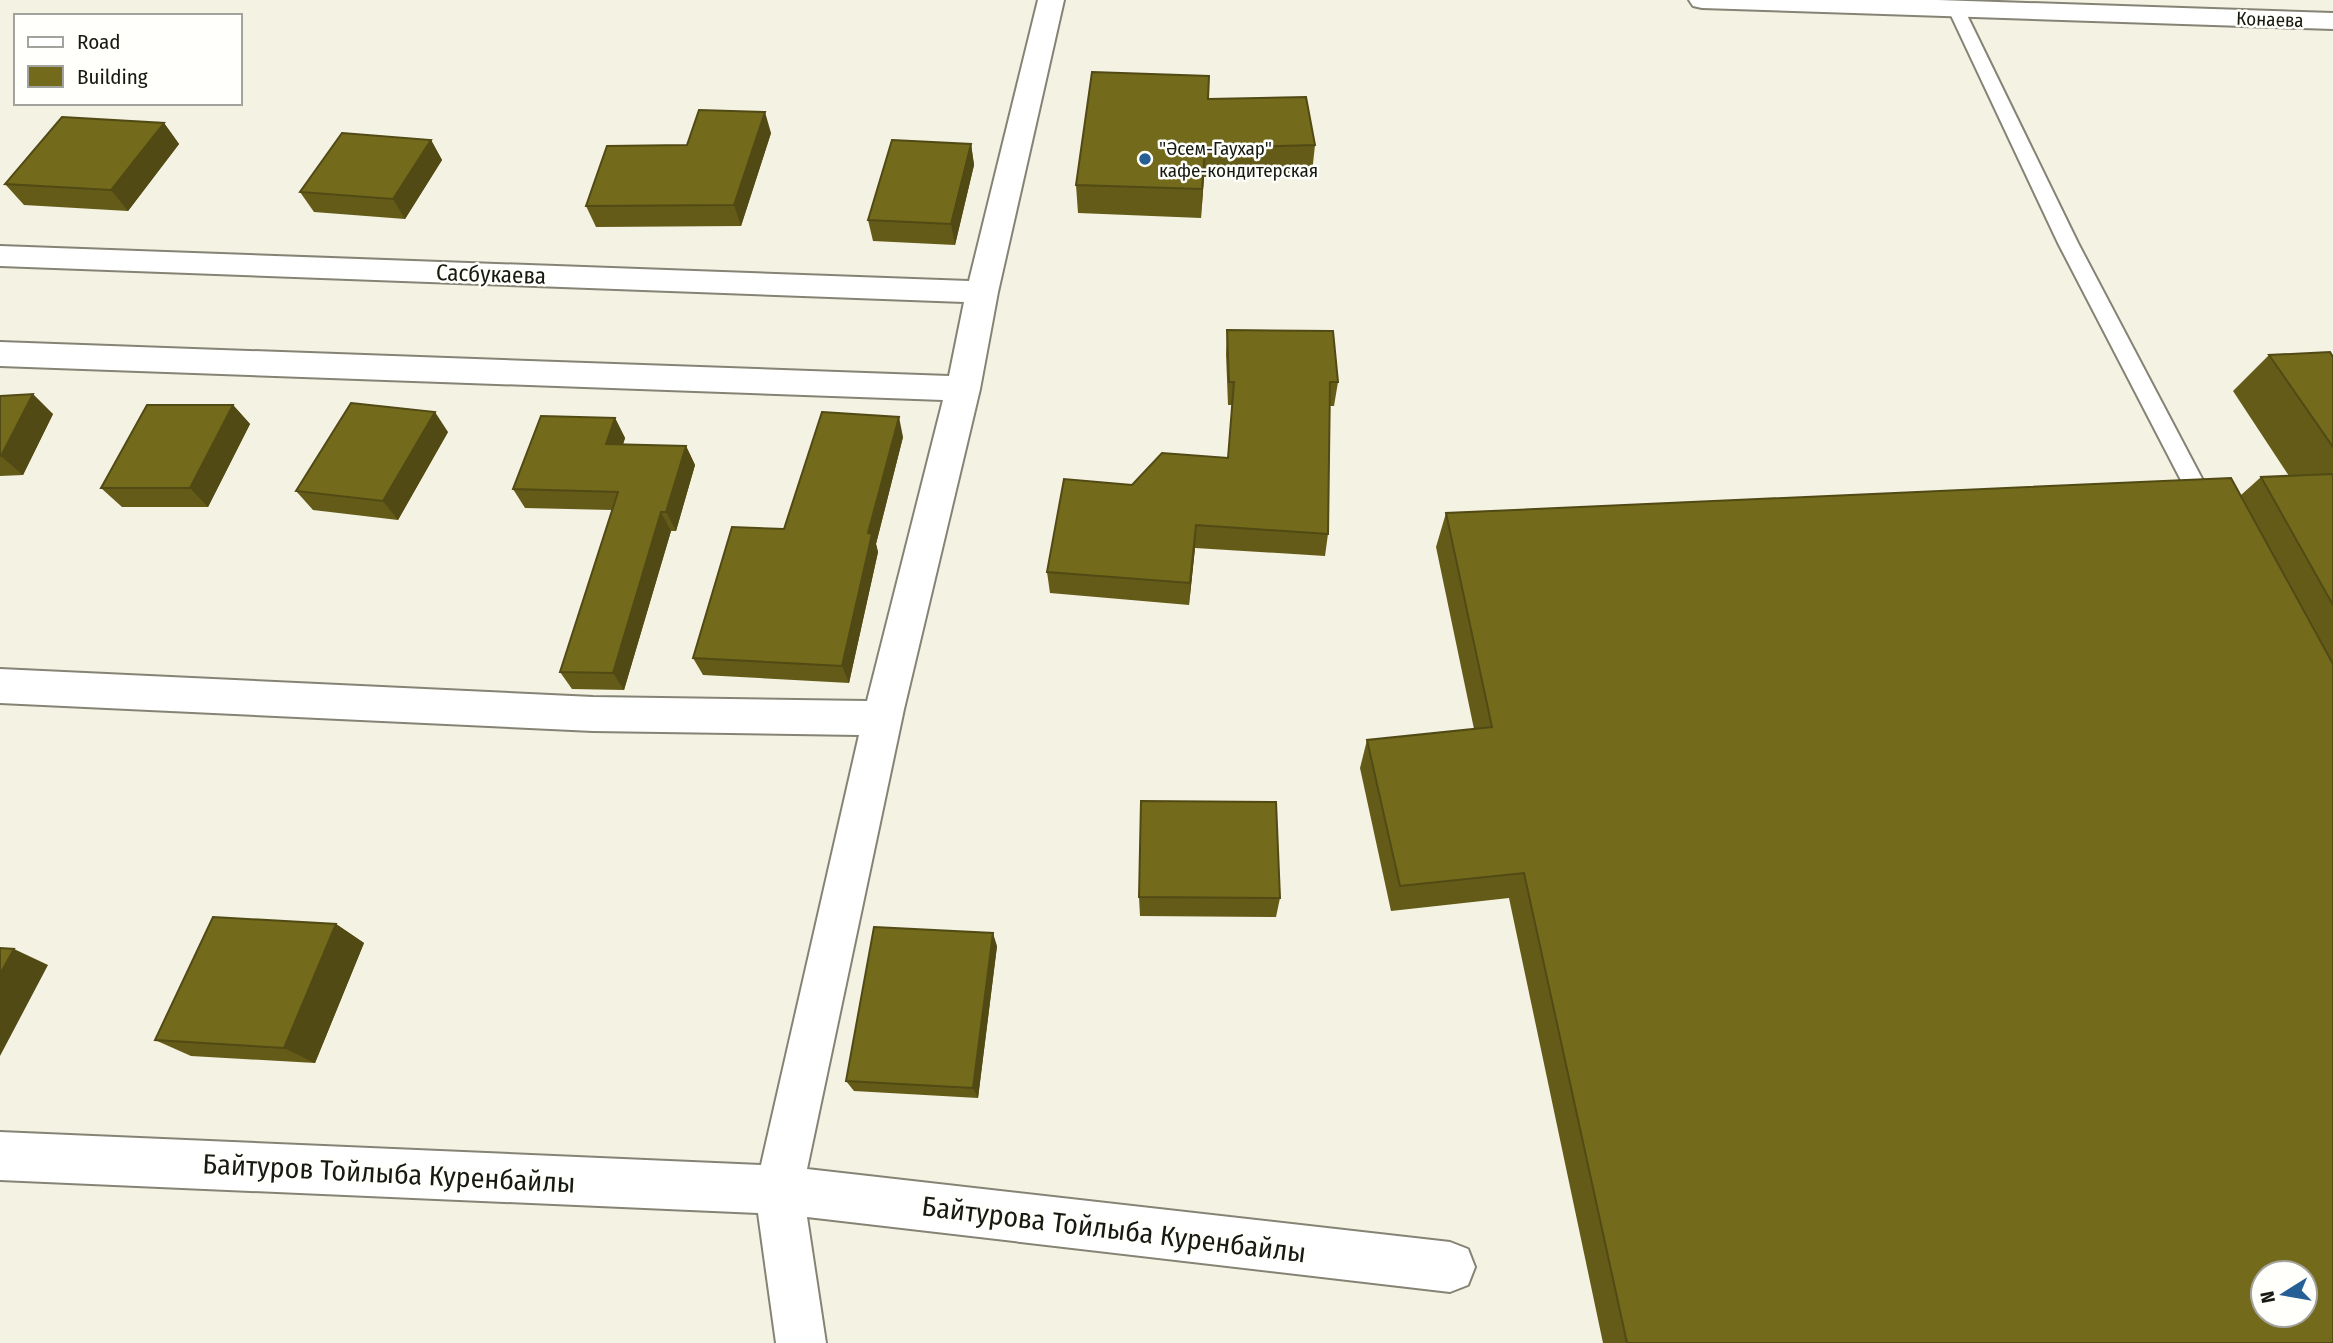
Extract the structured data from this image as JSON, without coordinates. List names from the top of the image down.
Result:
{
  "streets": {
    "street": [
      "Конаева",
      "Сасбукаева",
      "Байтуров Тойлыба Куренбайлы",
      "Байтурова Тойлыба Куренбайлы"
    ]
  },
  "crossings": [
    ["Байтуров Тойлыба Куренбайлы", "Байтурова Тойлыба Куренбайлы"]
  ],
  "places": ["\"Әсем-Гаухар\" кафе-кондитерская"],
  "legend": ["Road", "Building"],
  "north": "left"
}
